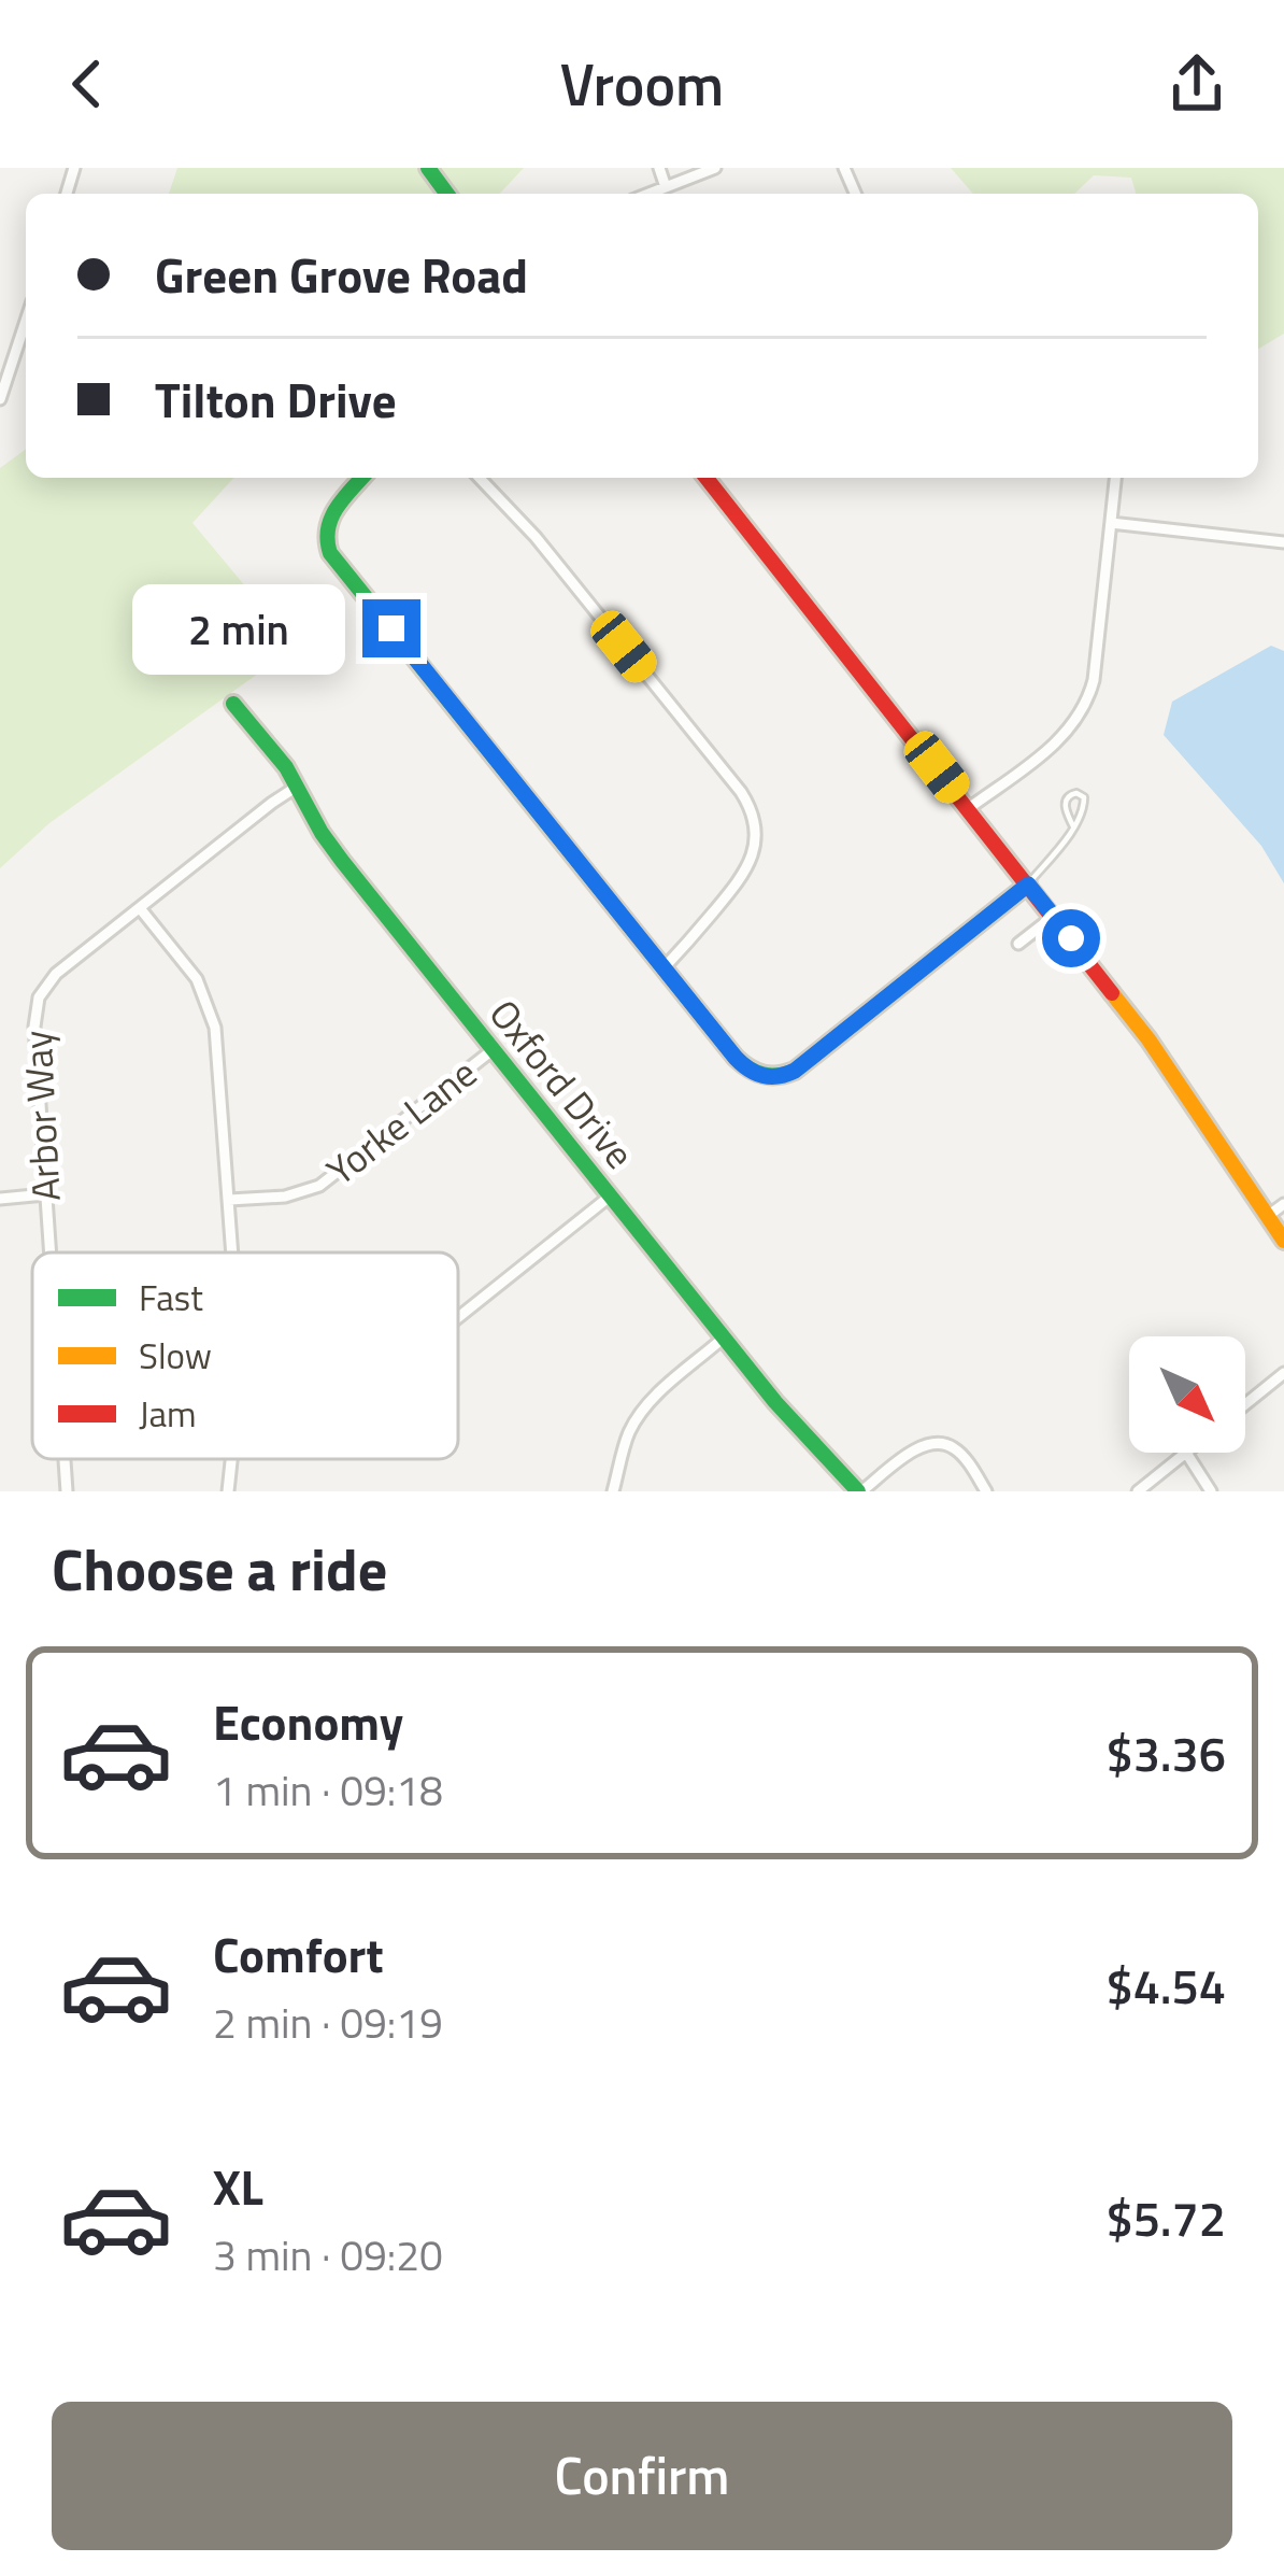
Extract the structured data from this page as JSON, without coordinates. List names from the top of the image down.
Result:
{
  "streets": {
    "street": ["Oxford Drive", "Arbor Way", "Yorke Lane"]
  },
  "crossings": [
    ["Oxford Drive", "Arbor Way"],
    ["Oxford Drive", "Yorke Lane"]
  ],
  "legend": ["Fast", "Slow", "Jam"],
  "north": "bottom right",
  "page": {
    "header": "Vroom",
    "banner": ["Green Grove Road", "Tilton Drive"],
    "bubble": "2 min",
    "heading": "Choose a ride",
    "list": [
      {
        "name": "Economy",
        "note": "1 min · 09:18",
        "value": "$3.36"
      },
      {
        "name": "Comfort",
        "note": "2 min · 09:19",
        "value": "$4.54"
      },
      {
        "name": "XL",
        "note": "3 min · 09:20",
        "value": "$5.72"
      }
    ],
    "buttons": "Confirm"
  }
}
